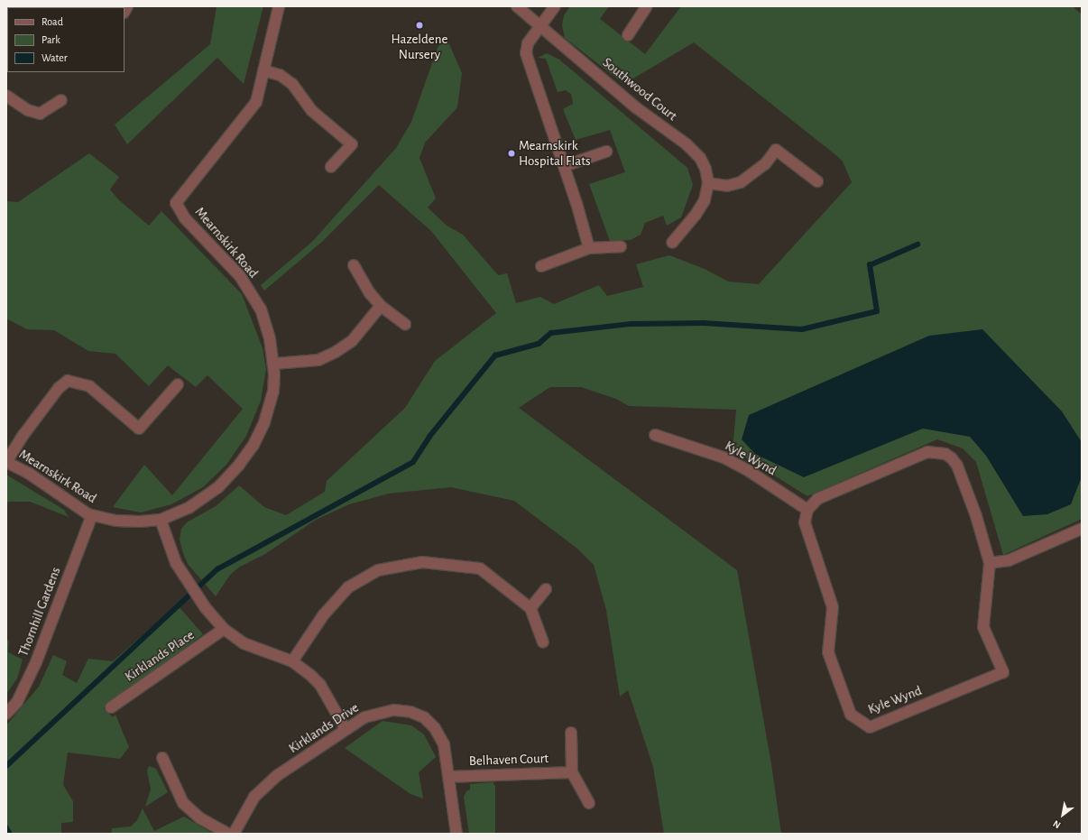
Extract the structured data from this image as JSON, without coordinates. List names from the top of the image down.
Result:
{
  "streets": {
    "street": [
      "Southwood Court",
      "Mearnskirk Road",
      "Kyle Wynd",
      "Thornhill Gardens",
      "Kirklands Place",
      "Kirklands Drive",
      "Belhaven Court"
    ]
  },
  "crossings": [
    ["Mearnskirk Road", "Thornhill Gardens"],
    ["Kirklands Drive", "Belhaven Court"]
  ],
  "places": ["Hazeldene Nursery", "Mearnskirk Hospital Flats"],
  "legend": ["Road", "Park", "Water"],
  "north": "bottom left"
}
